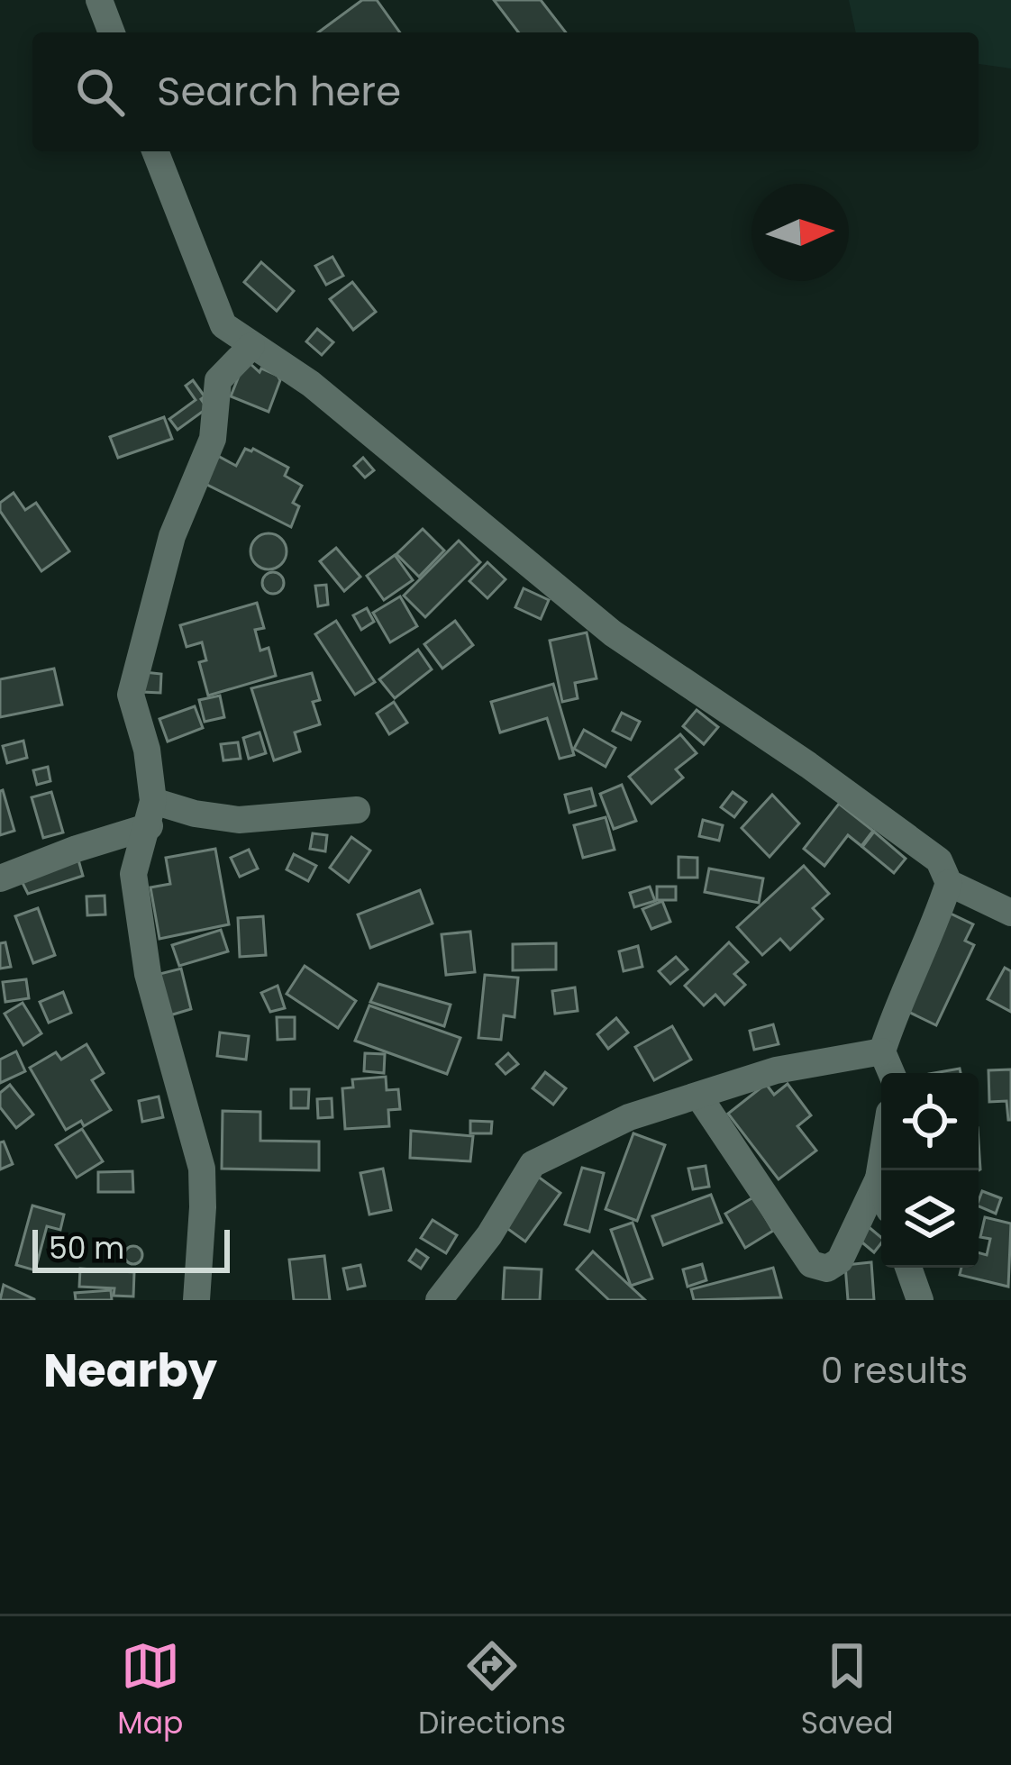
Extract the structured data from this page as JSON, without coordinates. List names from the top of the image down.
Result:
{
  "scale_bar": "50 m",
  "north": "right",
  "page": {
    "search": "Search here",
    "scale": "50 m",
    "heading": ["Nearby", "0 results"],
    "nav": ["Map", "Directions", "Saved"]
  }
}
